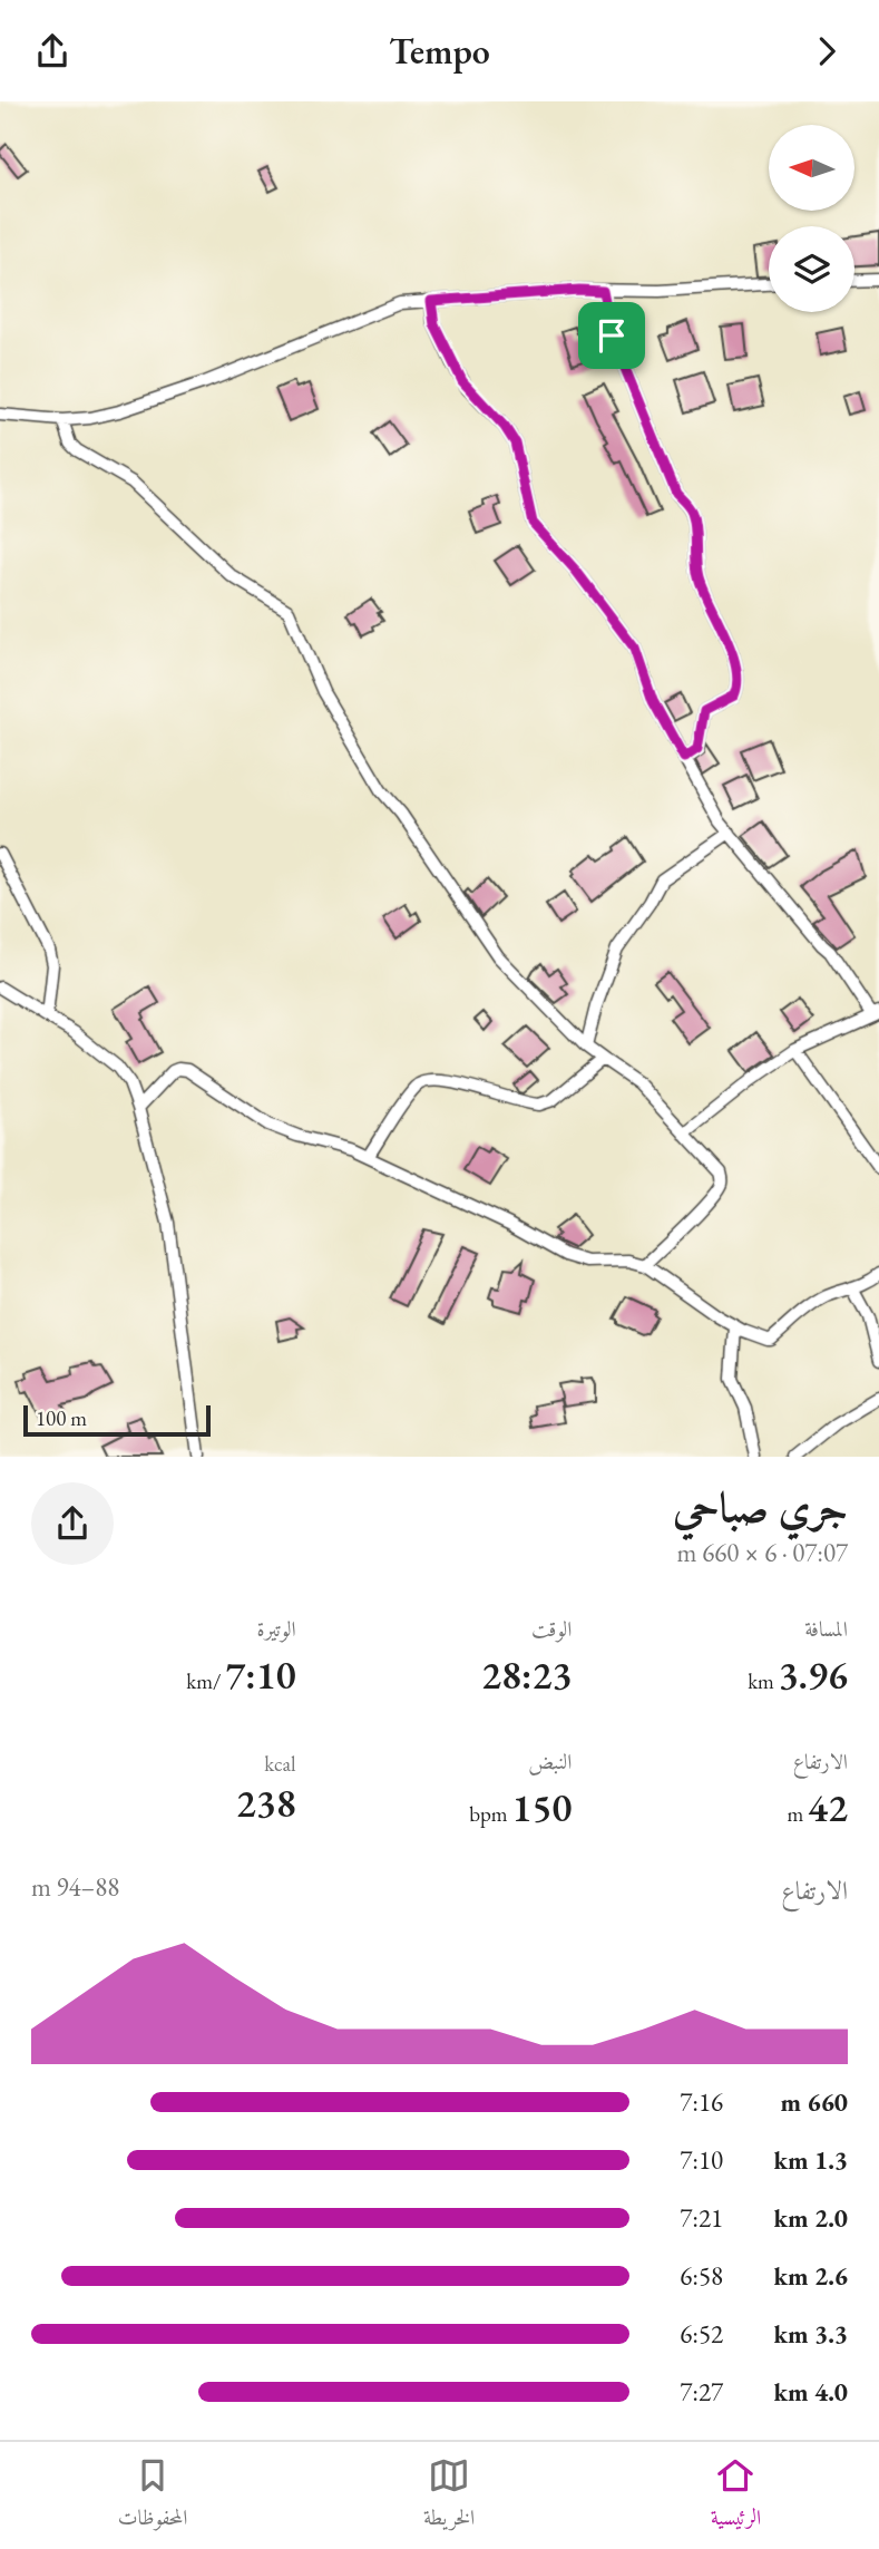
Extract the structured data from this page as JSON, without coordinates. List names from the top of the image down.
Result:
{
  "scale_bar": "100 m",
  "north": "left",
  "page": {
    "header": "Tempo",
    "scale": "100 m",
    "heading": ["جري صباحي", "07:07 · 6 × 660 m"],
    "stats": [
      ["المسافة", "3.96 km"],
      ["الوقت", "28:23"],
      ["الوتيرة", "7:10 /km"],
      ["الارتفاع", "42 m"],
      ["النبض", "150 bpm"],
      ["kcal", "238"]
    ],
    "chart": ["الارتفاع", "88–94 m"],
    "list": [
      {
        "name": "660 m",
        "note": "7:16"
      },
      {
        "name": "1.3 km",
        "note": "7:10"
      },
      {
        "name": "2.0 km",
        "note": "7:21"
      },
      {
        "name": "2.6 km",
        "note": "6:58"
      },
      {
        "name": "3.3 km",
        "note": "6:52"
      },
      {
        "name": "4.0 km",
        "note": "7:27"
      }
    ],
    "tabs": ["الرئيسية", "الخريطة", "المحفوظات"]
  }
}
